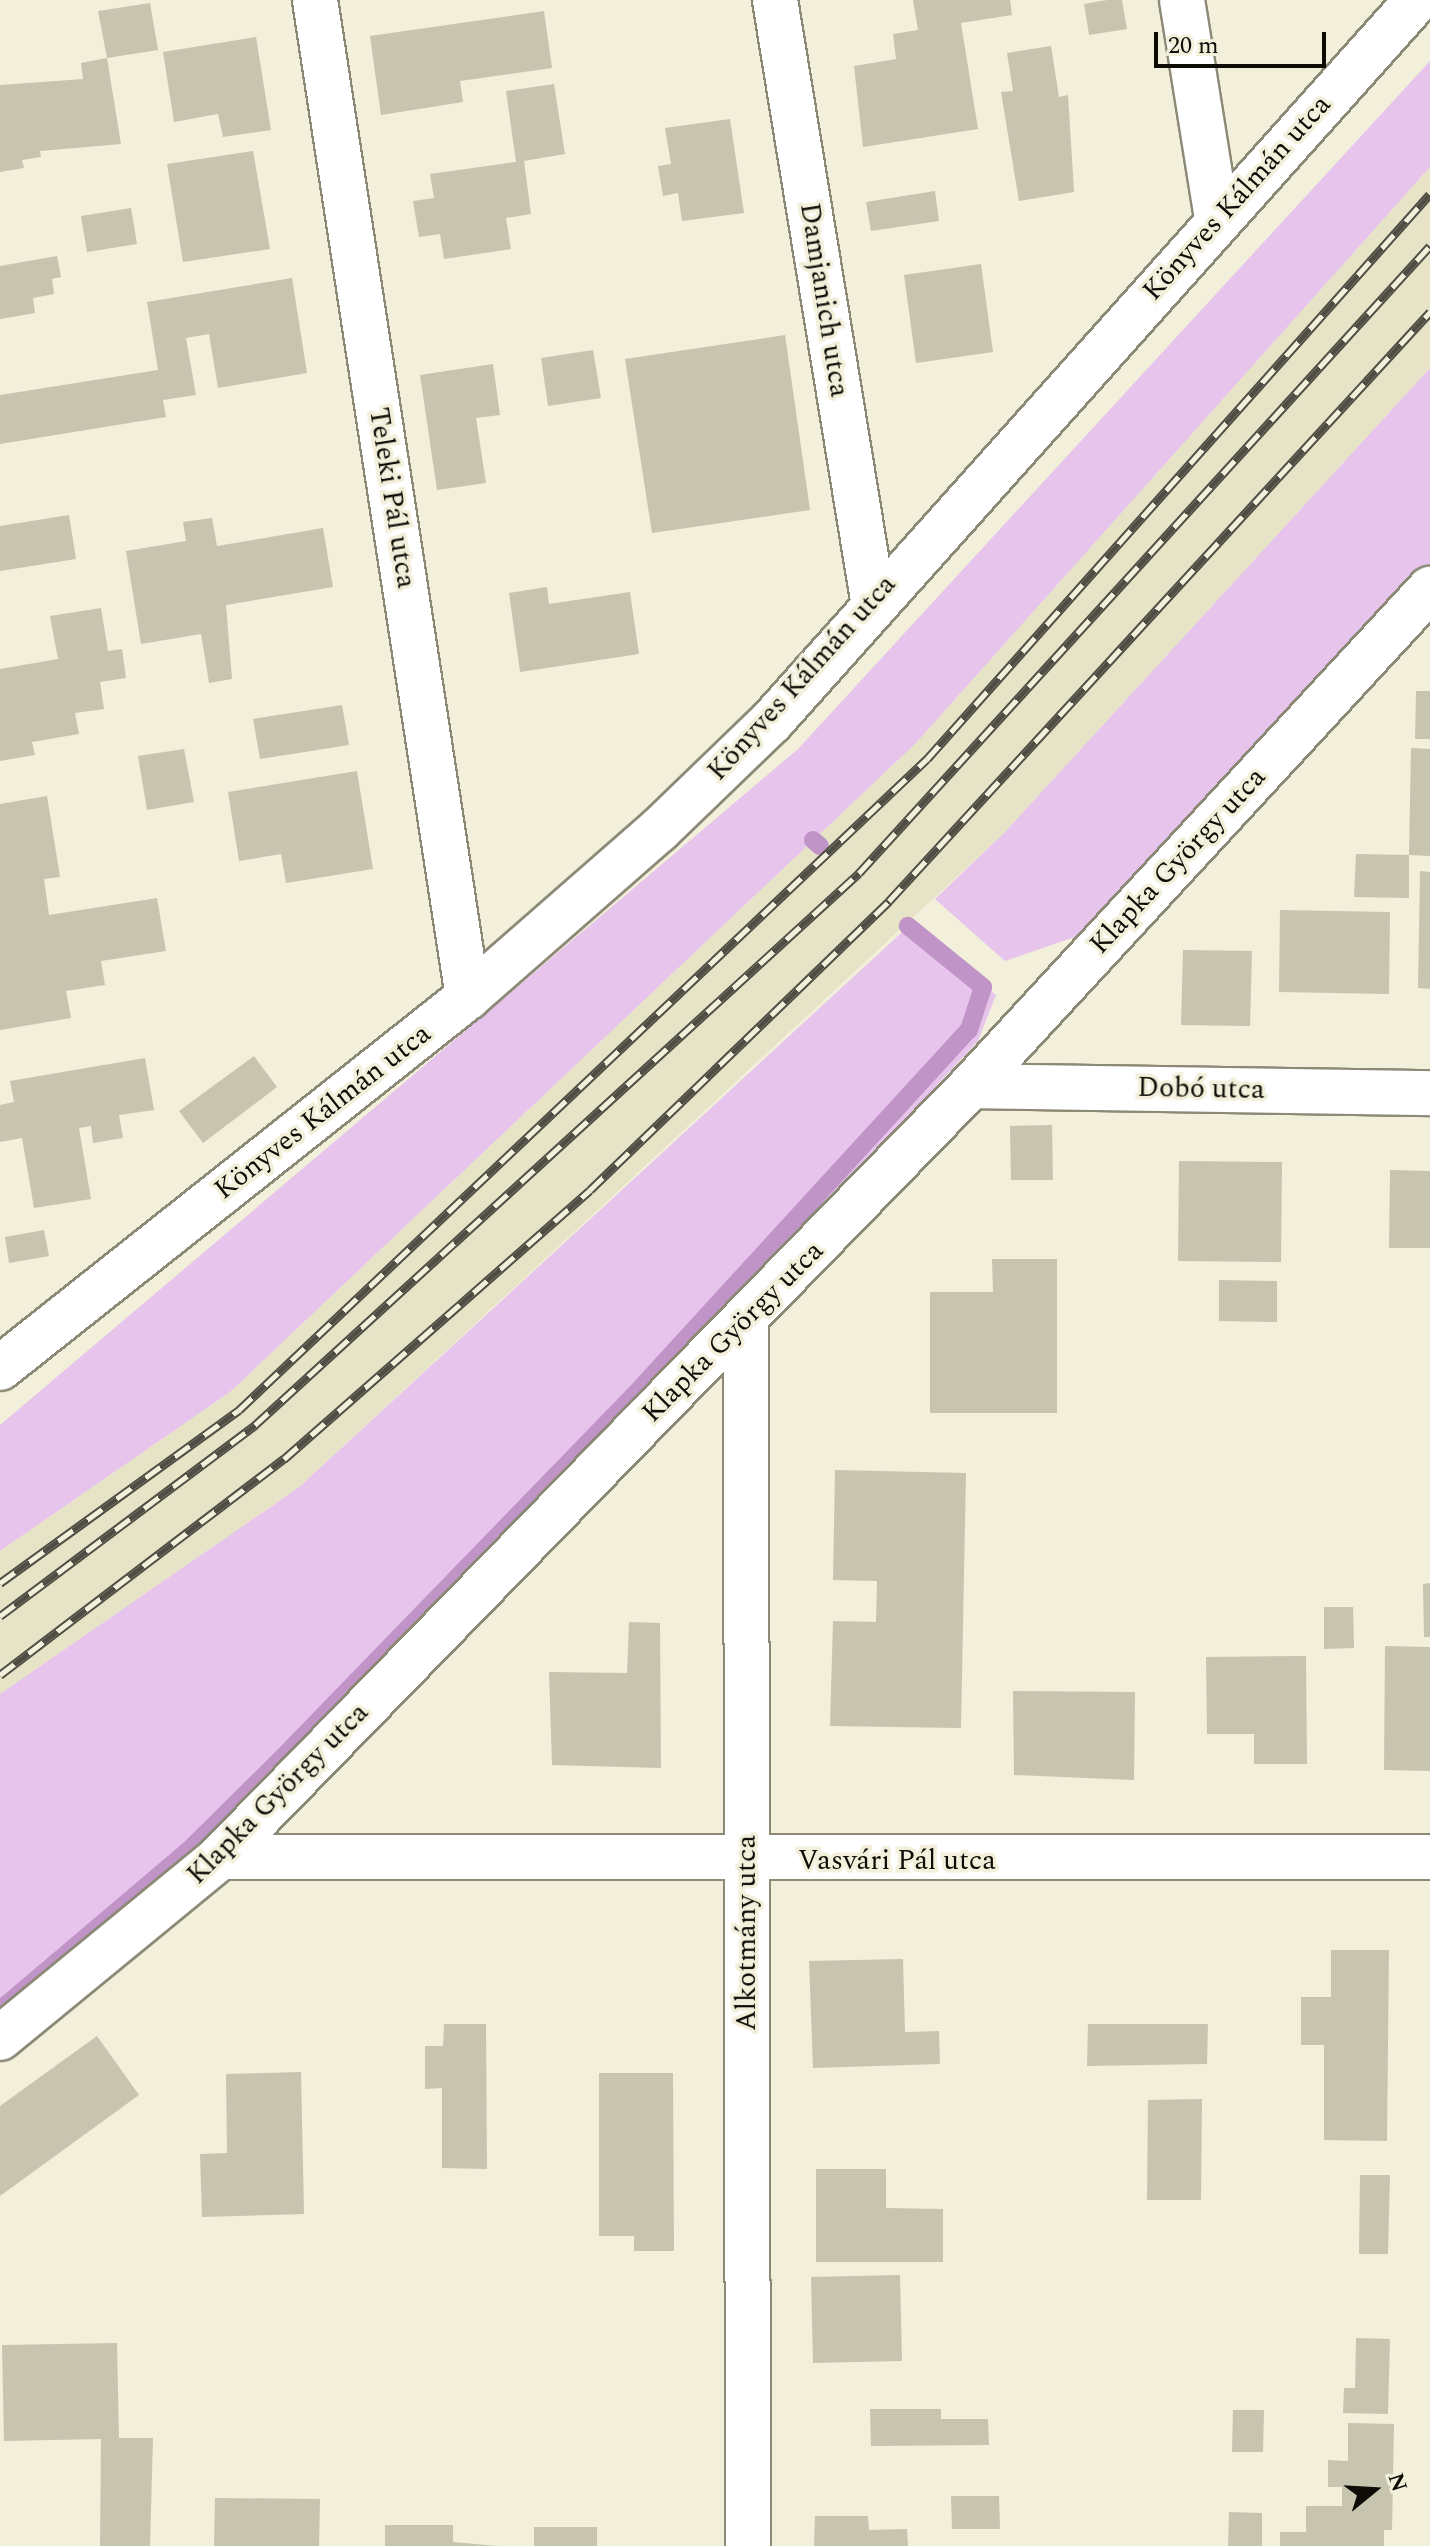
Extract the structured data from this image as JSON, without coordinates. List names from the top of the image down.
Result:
{
  "streets": {
    "street": [
      "Könyves Kálmán utca",
      "Damjanich utca",
      "Teleki Pál utca",
      "Klapka György utca",
      "Dobó utca",
      "Vasvári Pál utca",
      "Alkotmány utca"
    ]
  },
  "crossings": [
    ["Könyves Kálmán utca", "Damjanich utca"],
    ["Könyves Kálmán utca", "Teleki Pál utca"],
    ["Klapka György utca", "Dobó utca"],
    ["Klapka György utca", "Vasvári Pál utca"],
    ["Klapka György utca", "Alkotmány utca"],
    ["Vasvári Pál utca", "Alkotmány utca"]
  ],
  "scale_bar": "20 m",
  "north": "right"
}
